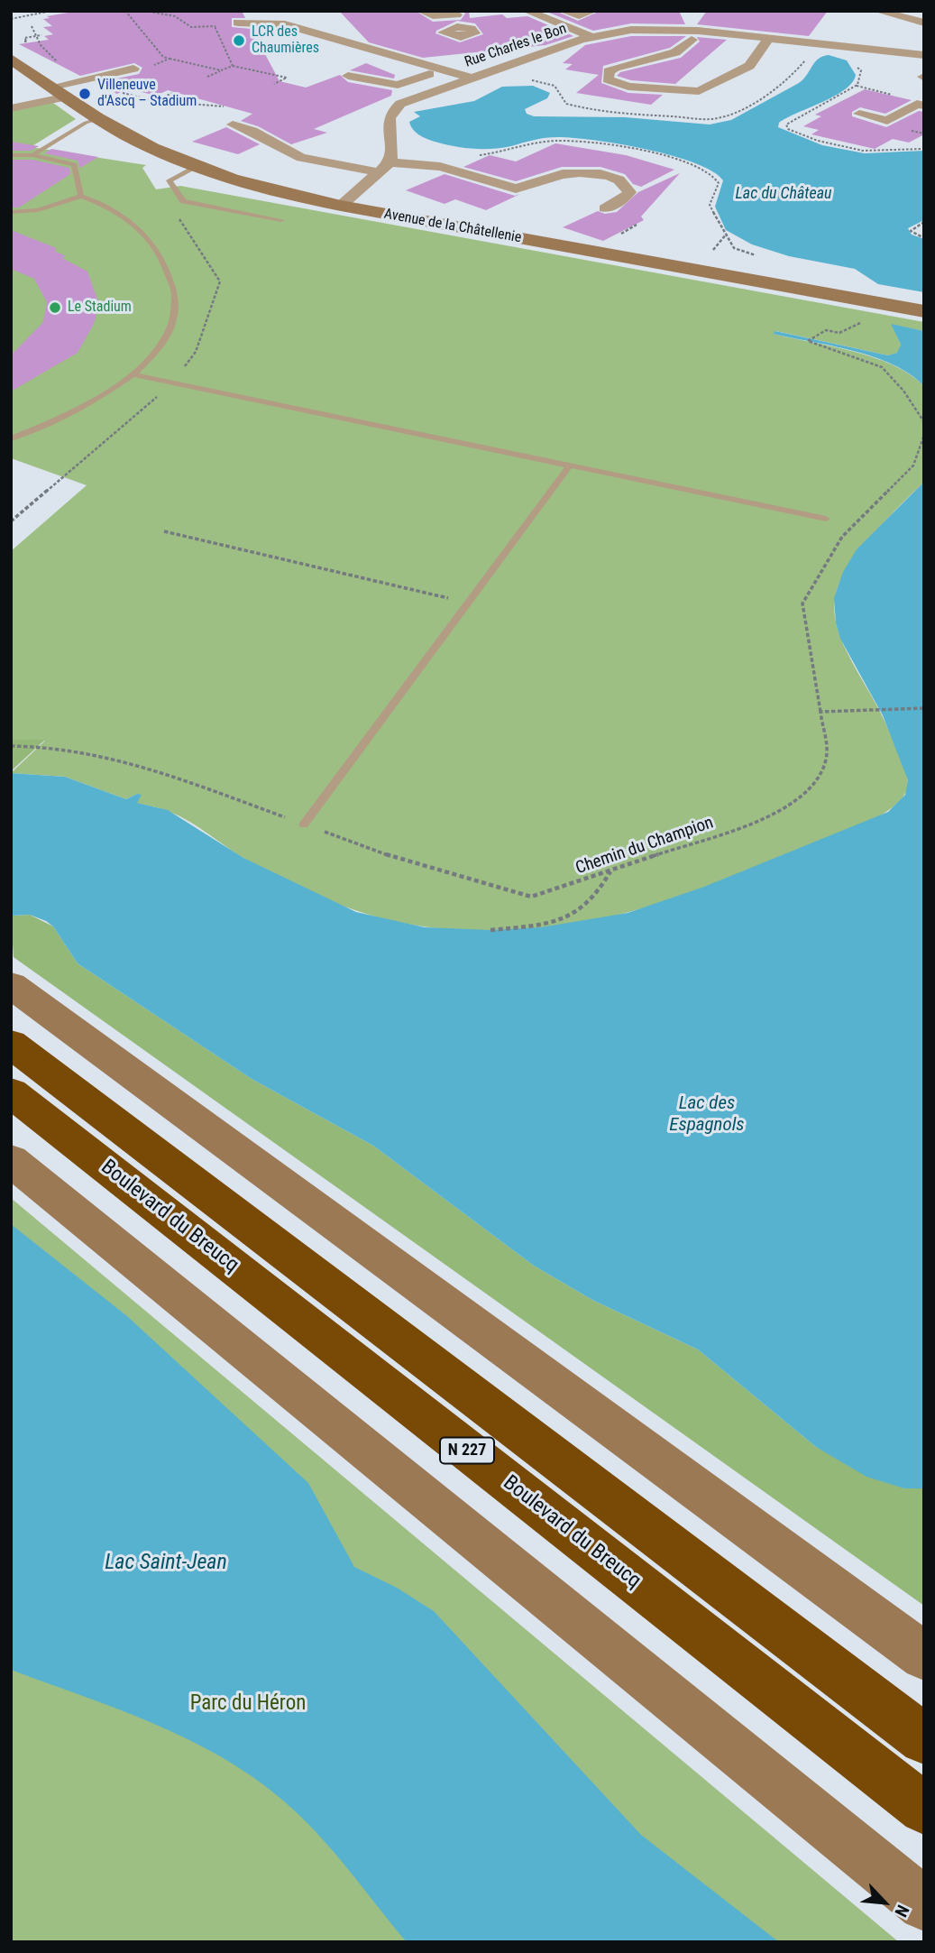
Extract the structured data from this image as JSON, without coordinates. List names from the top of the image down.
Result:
{
  "streets": {
    "highway": ["Boulevard du Breucq", "N 227"],
    "street": ["Rue Charles le Bon", "Avenue de la Châtellenie"],
    "path": ["Chemin du Champion"]
  },
  "water": ["Lac du Château", "Lac des Espagnols", "Lac Saint-Jean"],
  "parks": ["Parc du Héron"],
  "places": ["LCR des Chaumières", "Villeneuve d'Ascq – Stadium", "Le Stadium"],
  "north": "bottom right"
}
